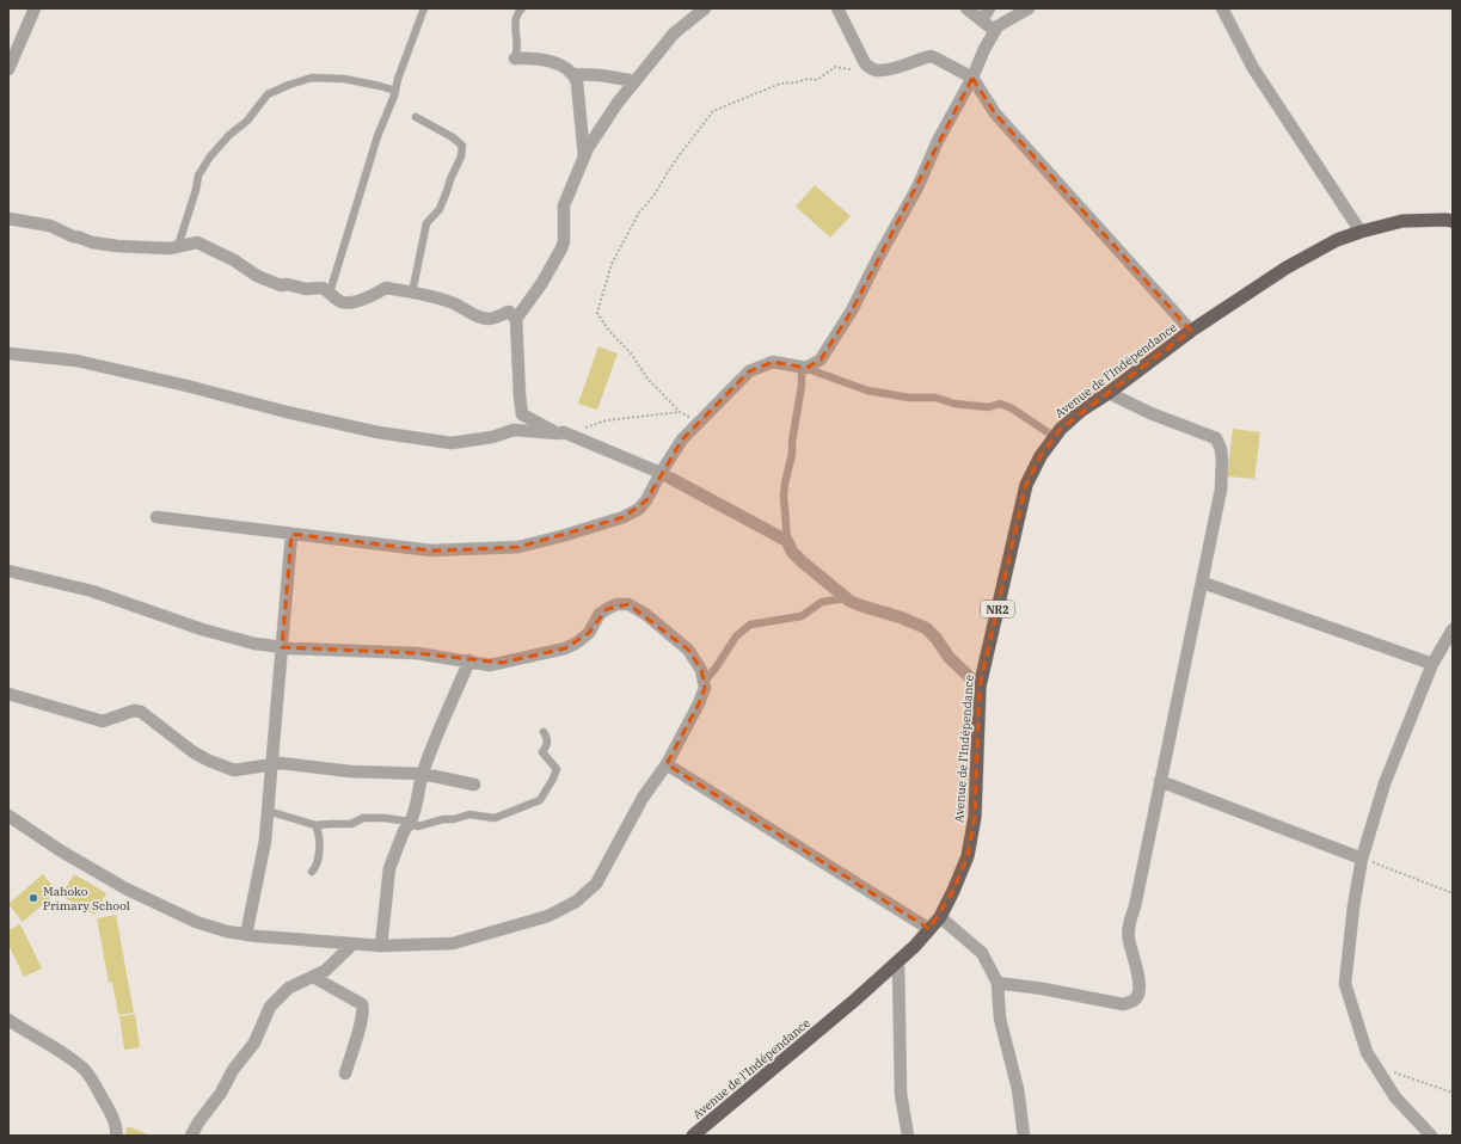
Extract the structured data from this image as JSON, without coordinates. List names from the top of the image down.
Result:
{
  "streets": {
    "highway": ["Avenue de l'Indépendance", "NR2"]
  },
  "places": ["Mahoko Primary School"]
}
